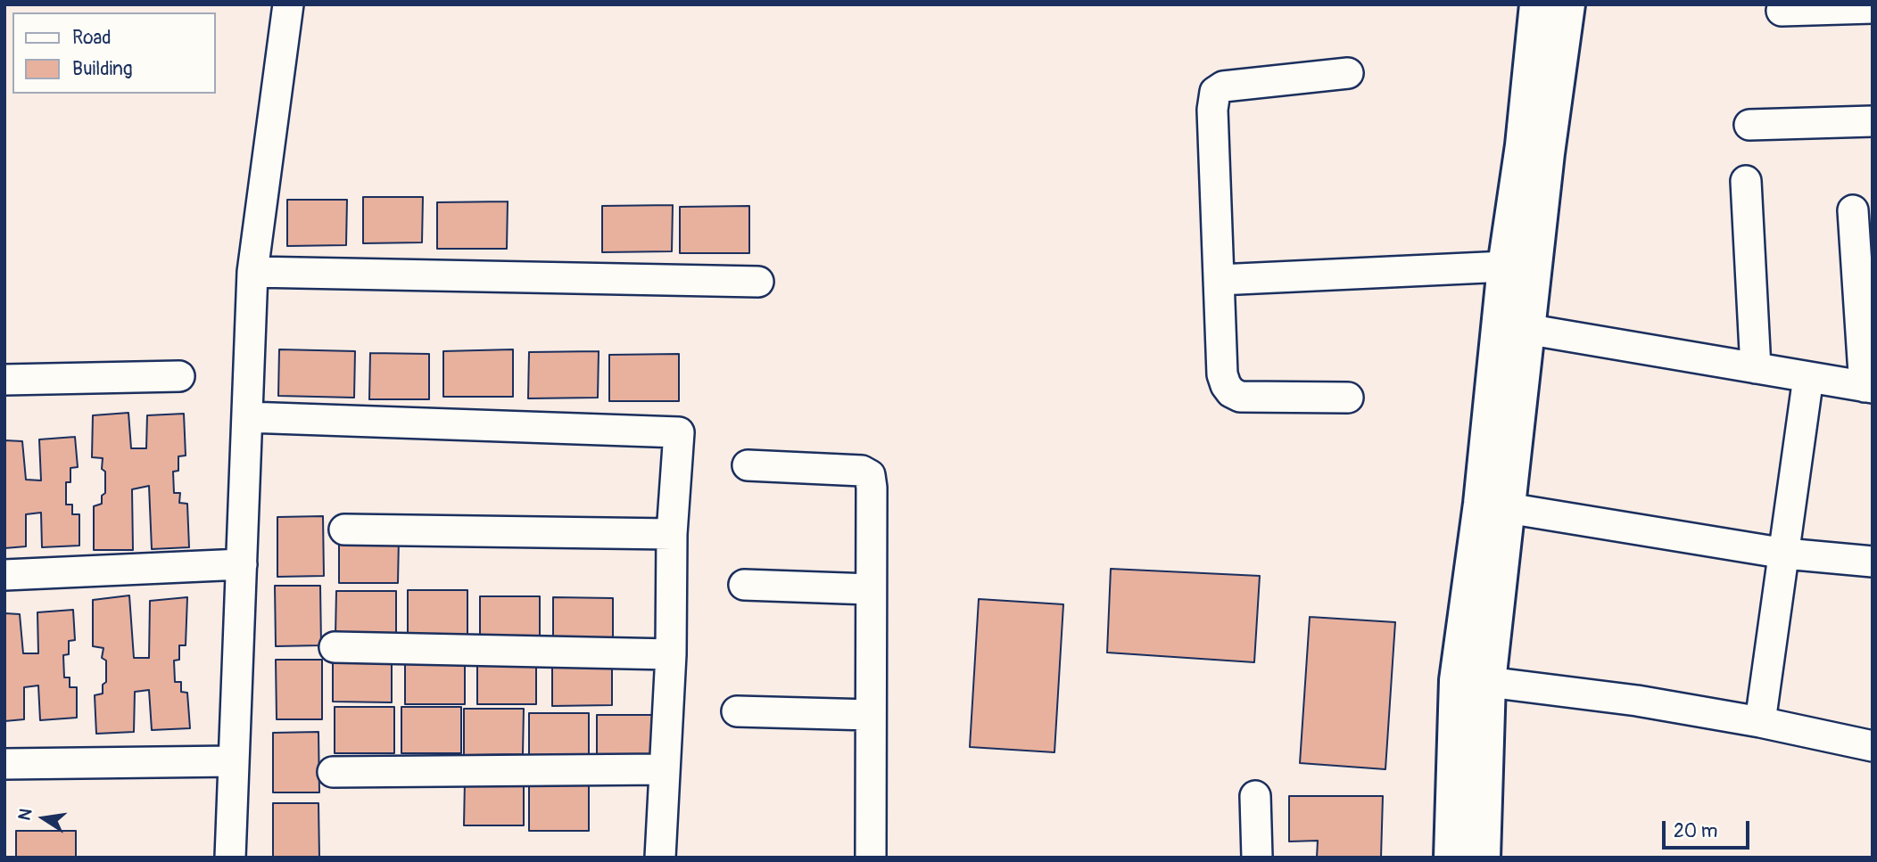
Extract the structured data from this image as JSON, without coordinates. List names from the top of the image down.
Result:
{
  "legend": ["Road", "Building"],
  "scale_bar": "20 m",
  "north": "left"
}
